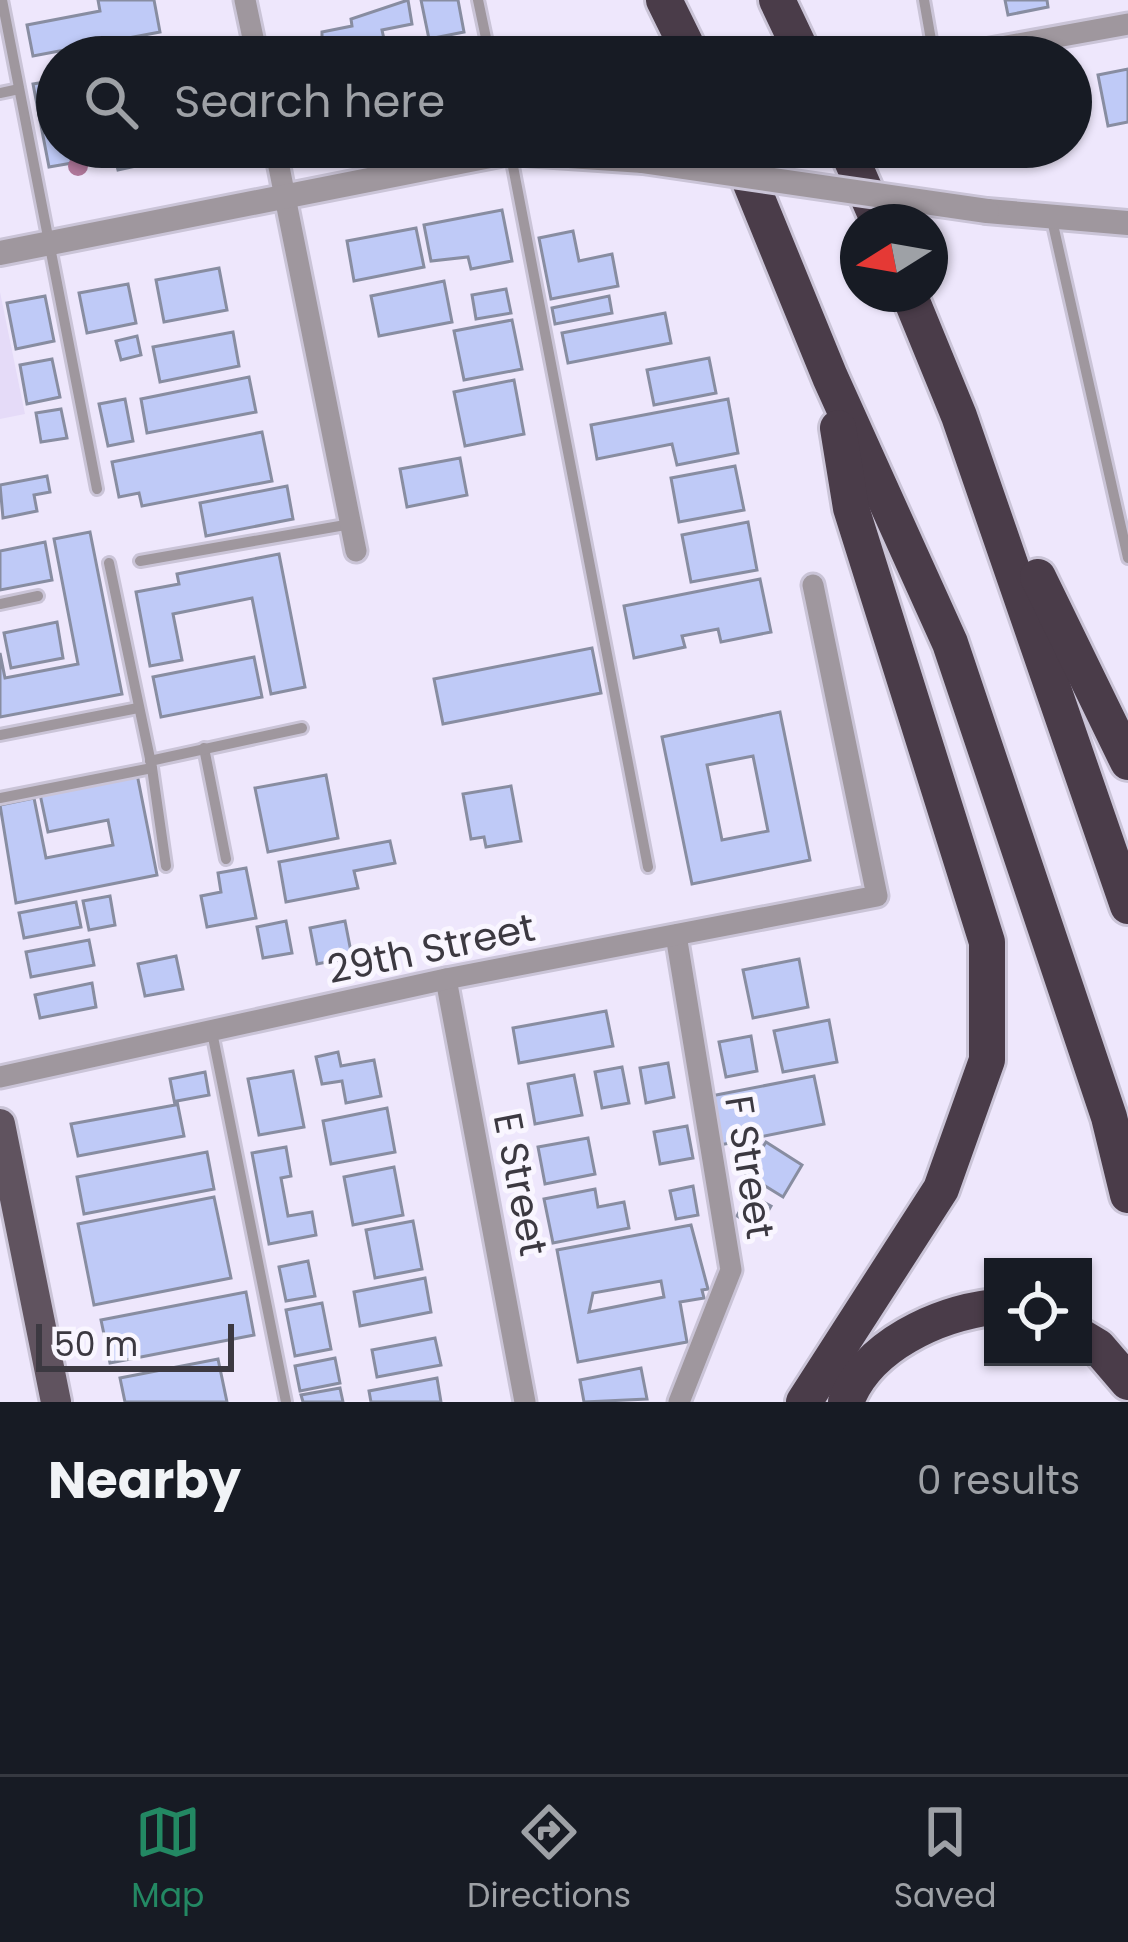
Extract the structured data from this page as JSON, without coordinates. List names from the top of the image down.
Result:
{
  "streets": {
    "street": ["29th Street", "F Street", "E Street"]
  },
  "crossings": [
    ["29th Street", "F Street"],
    ["29th Street", "E Street"]
  ],
  "scale_bar": "50 m",
  "north": "left",
  "page": {
    "search": "Search here",
    "scale": "50 m",
    "heading": ["Nearby", "0 results"],
    "nav": ["Map", "Directions", "Saved"]
  }
}
